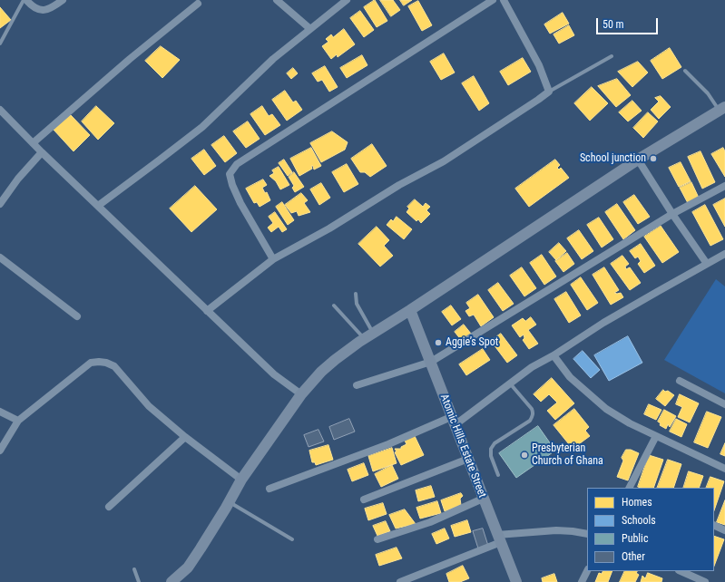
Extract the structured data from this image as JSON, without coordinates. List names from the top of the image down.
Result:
{
  "streets": {
    "street": ["Atomic Hills Estate Street"]
  },
  "places": ["School junction", "Aggie’s Spot", "Presbyterian Church of Ghana"],
  "legend": [
    "Homes",
    "Schools",
    "Public",
    "Other"
  ],
  "scale_bar": "50 m"
}
